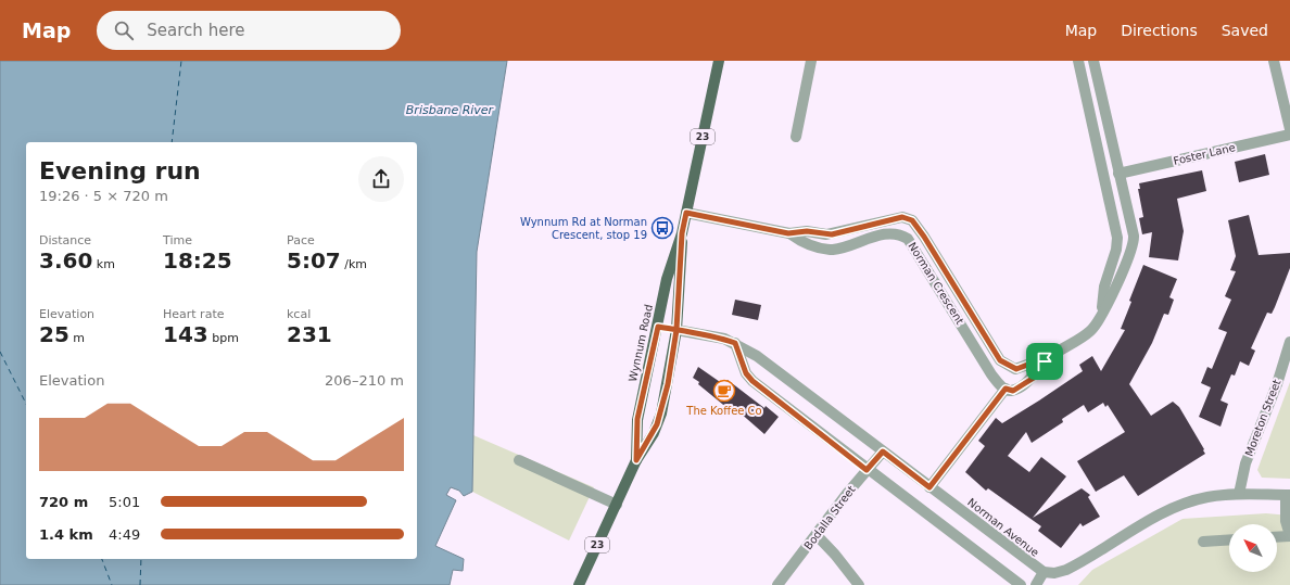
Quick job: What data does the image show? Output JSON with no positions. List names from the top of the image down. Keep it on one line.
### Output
{"streets":{"main road":["23","Wynnum Road","Norman Avenue"],"street":["Foster Lane","Norman Crescent","Moreton Street","Bodalla Street"]},"crossings":[["Foster Lane","Norman Crescent"],["Norman Crescent","Wynnum Road"],["Wynnum Road","Norman Avenue"],["Moreton Street","Norman Avenue"],["Bodalla Street","Norman Avenue"]],"water":["Brisbane River"],"places":{"bus stop":["Wynnum Rd at Norman Crescent, stop 19"],"cafe":["The Koffee Co"]},"north":"top left","page":{"header":"Map","search":"Search here","nav":["Map","Directions","Saved"],"heading":["Evening run","19:26 · 5 × 720 m"],"stats":[["Distance","3.60 km"],["Time","18:25"],["Pace","5:07 /km"],["Elevation","25 m"],["Heart rate","143 bpm"],["kcal","231"]],"chart":["Elevation","206–210 m"],"list":[{"name":"720 m","note":"5:01"},{"name":"1.4 km","note":"4:49"}]}}
